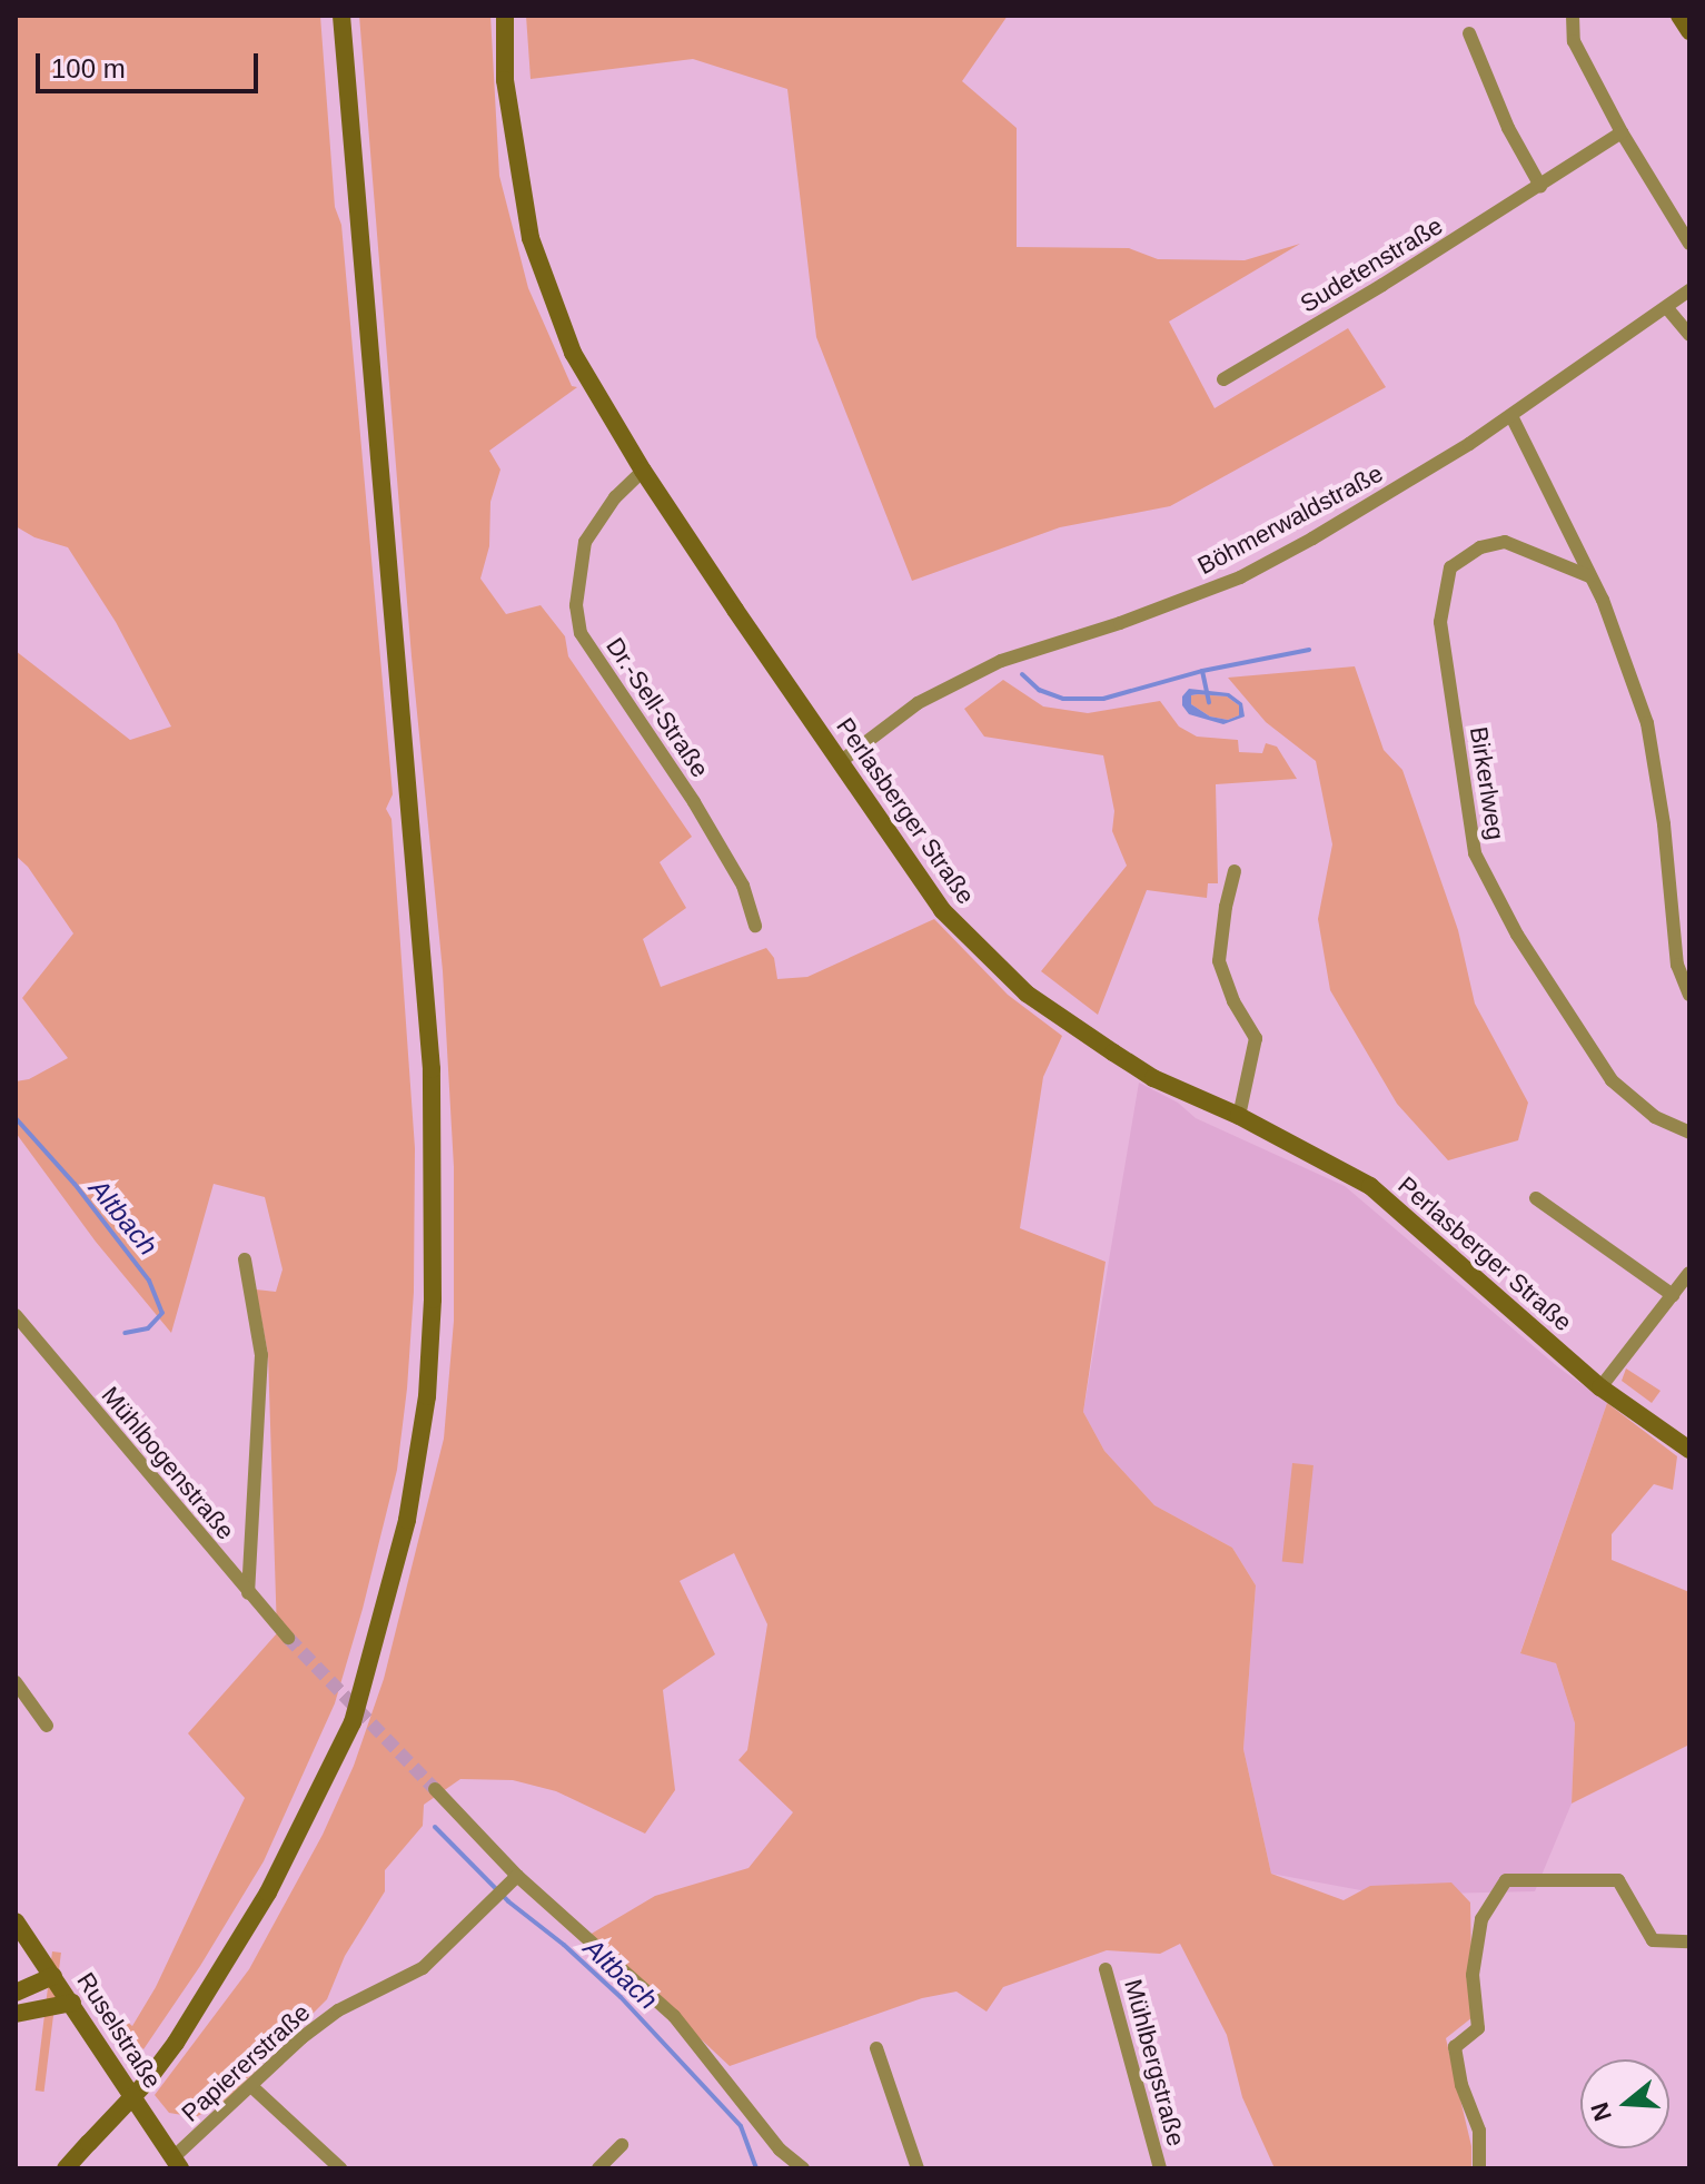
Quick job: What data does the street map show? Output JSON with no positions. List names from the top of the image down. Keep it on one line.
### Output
{"streets":{"main road":["Perlasberger Straße","Ruselstraße"],"street":["Sudetenstraße","Böhmerwaldstraße","Dr.-Sell-Straße","Birkerlweg","Mühlbogenstraße","Papiererstraße","Mühlbergstraße"]},"crossings":[["Böhmerwaldstraße","Perlasberger Straße"],["Dr.-Sell-Straße","Perlasberger Straße"],["Ruselstraße","Papiererstraße"]],"water":["Altbach"],"scale_bar":"100 m","north":"left"}
